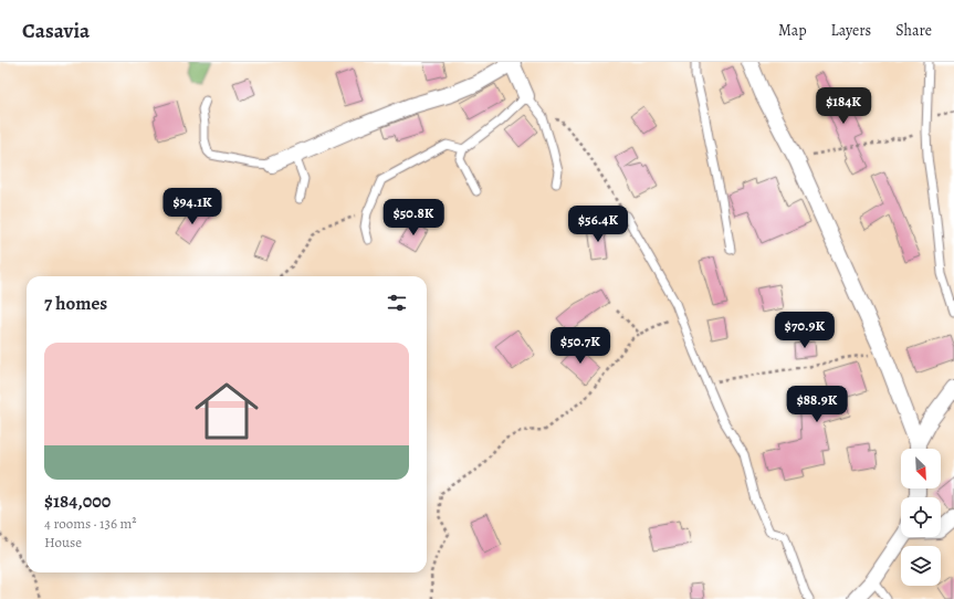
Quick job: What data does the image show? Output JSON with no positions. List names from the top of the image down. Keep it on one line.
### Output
{"north":"bottom right","page":{"header":"Casavia","nav":["Map","Layers","Share"],"price":["$184K","$94.1K","$50.8K","$56.4K","$70.9K","$50.7K","$88.9K"],"heading":"7 homes","list":[{"name":"$184,000","note":"4 rooms · 136 m² · House"}]}}
